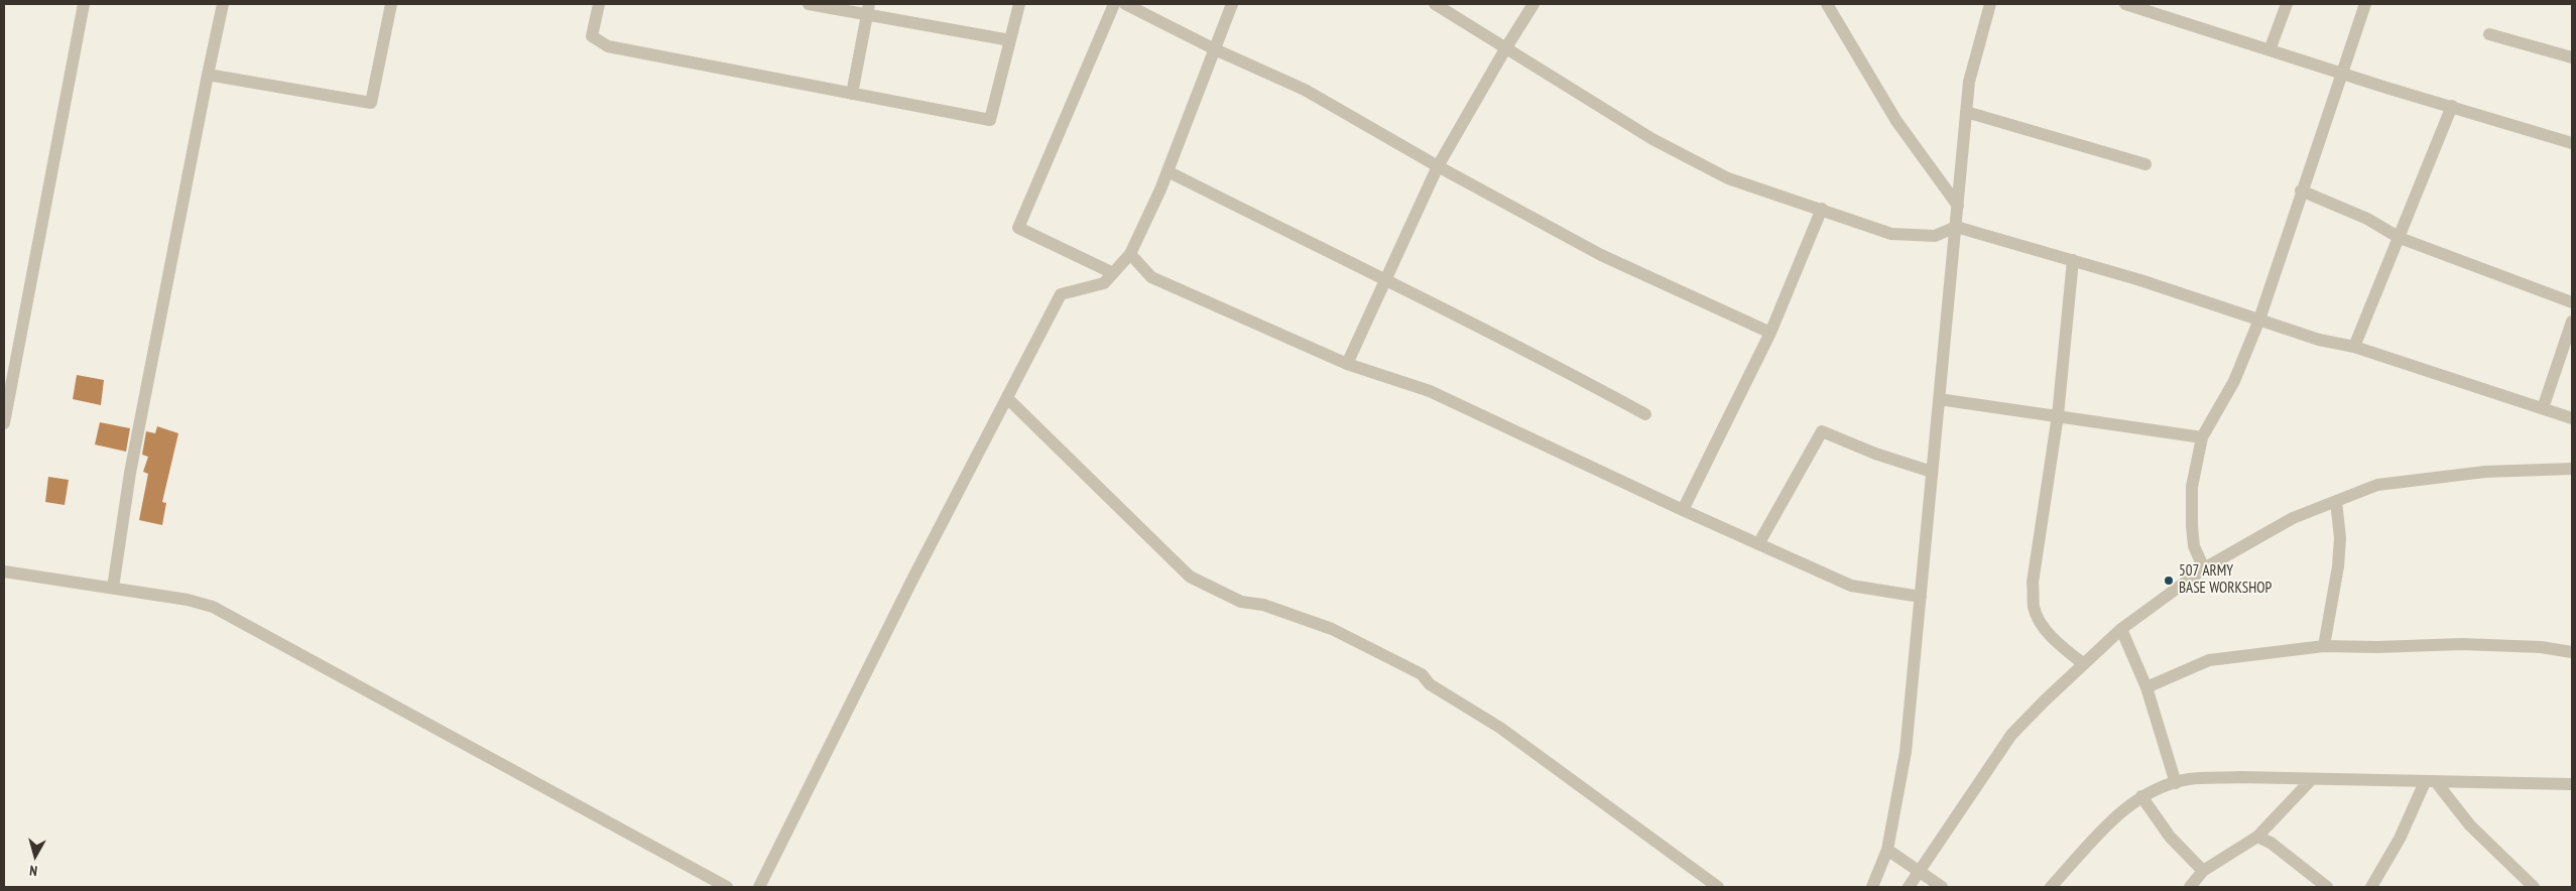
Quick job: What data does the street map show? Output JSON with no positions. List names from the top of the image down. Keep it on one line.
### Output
{"places":["507 ARMY BASE WORKSHOP"],"north":"bottom"}
